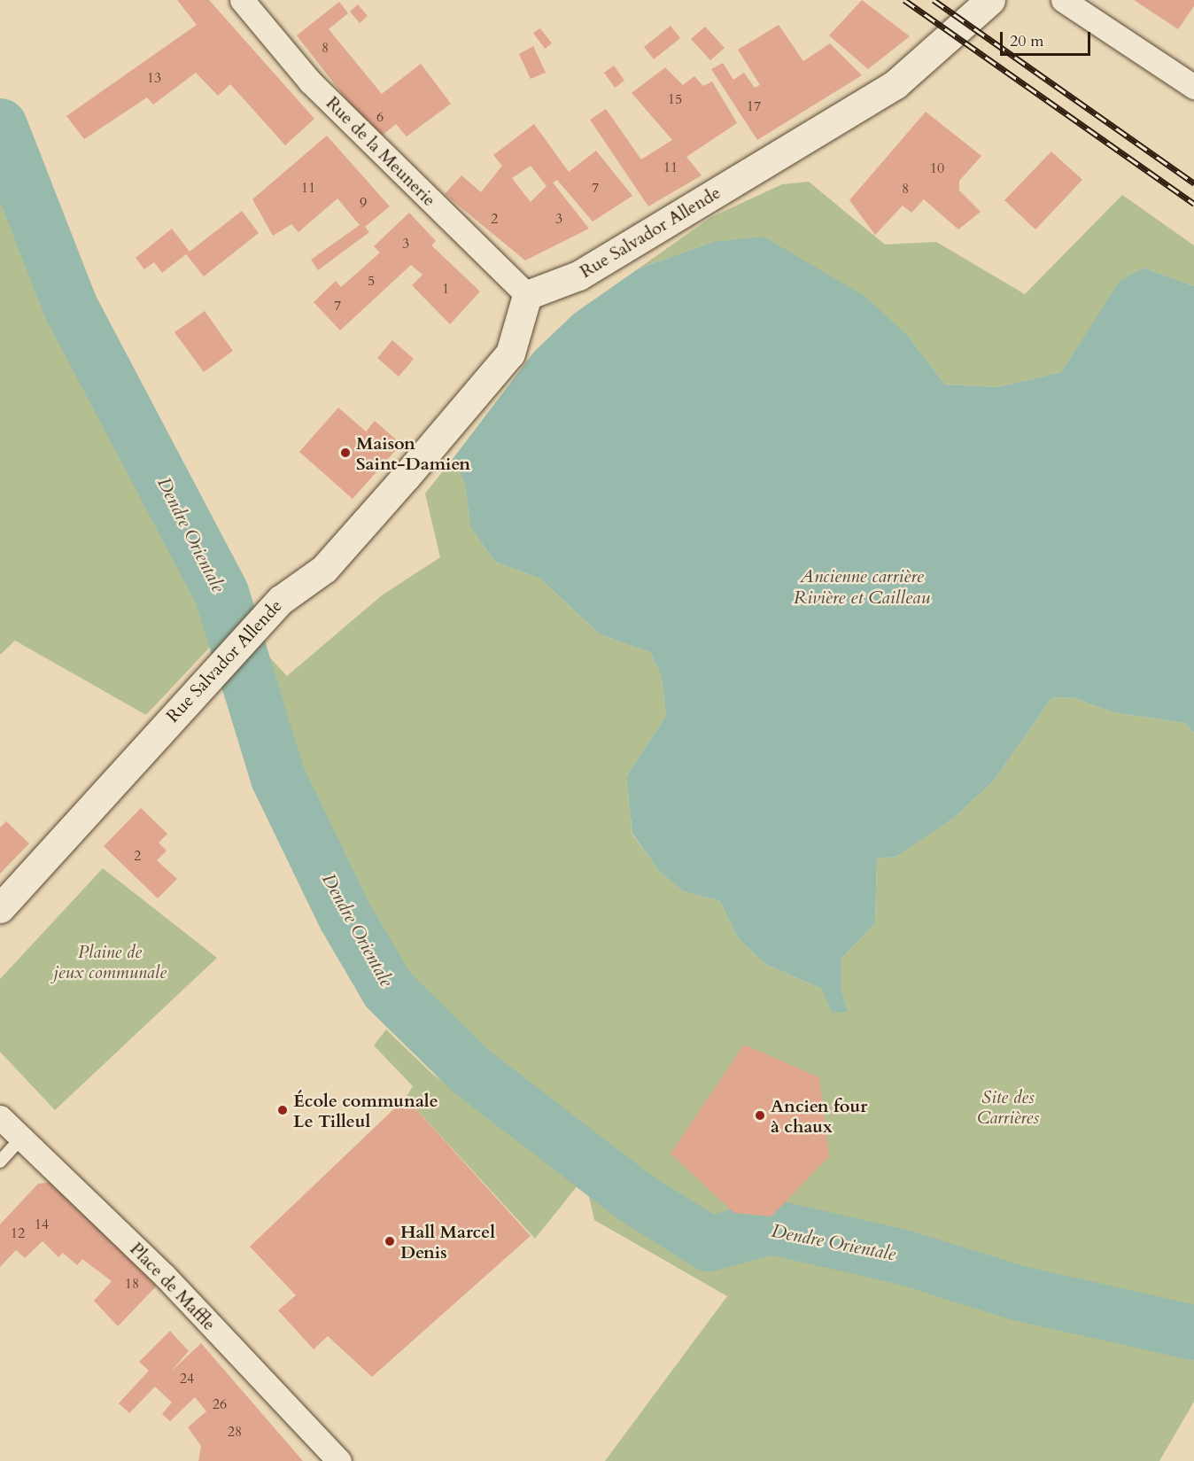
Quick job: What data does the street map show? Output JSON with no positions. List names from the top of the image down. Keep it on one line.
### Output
{"streets":{"street":["Rue de la Meunerie","Rue Salvador Allende","Place de Maffle"]},"crossings":[["Rue de la Meunerie","Rue Salvador Allende"]],"water":["Dendre Orientale","Ancienne carrière Rivière et Cailleau"],"parks":["Plaine de jeux communale","Site des Carrières"],"places":["Maison Saint-Damien","École communale Le Tilleul","Ancien four à chaux","Hall Marcel Denis"],"house_numbers":["8","13","15","17","6","11","10","11","7","8","9","2","3","3","5","1","7","2","14","12","18","24","26","28"],"scale_bar":"20 m"}
